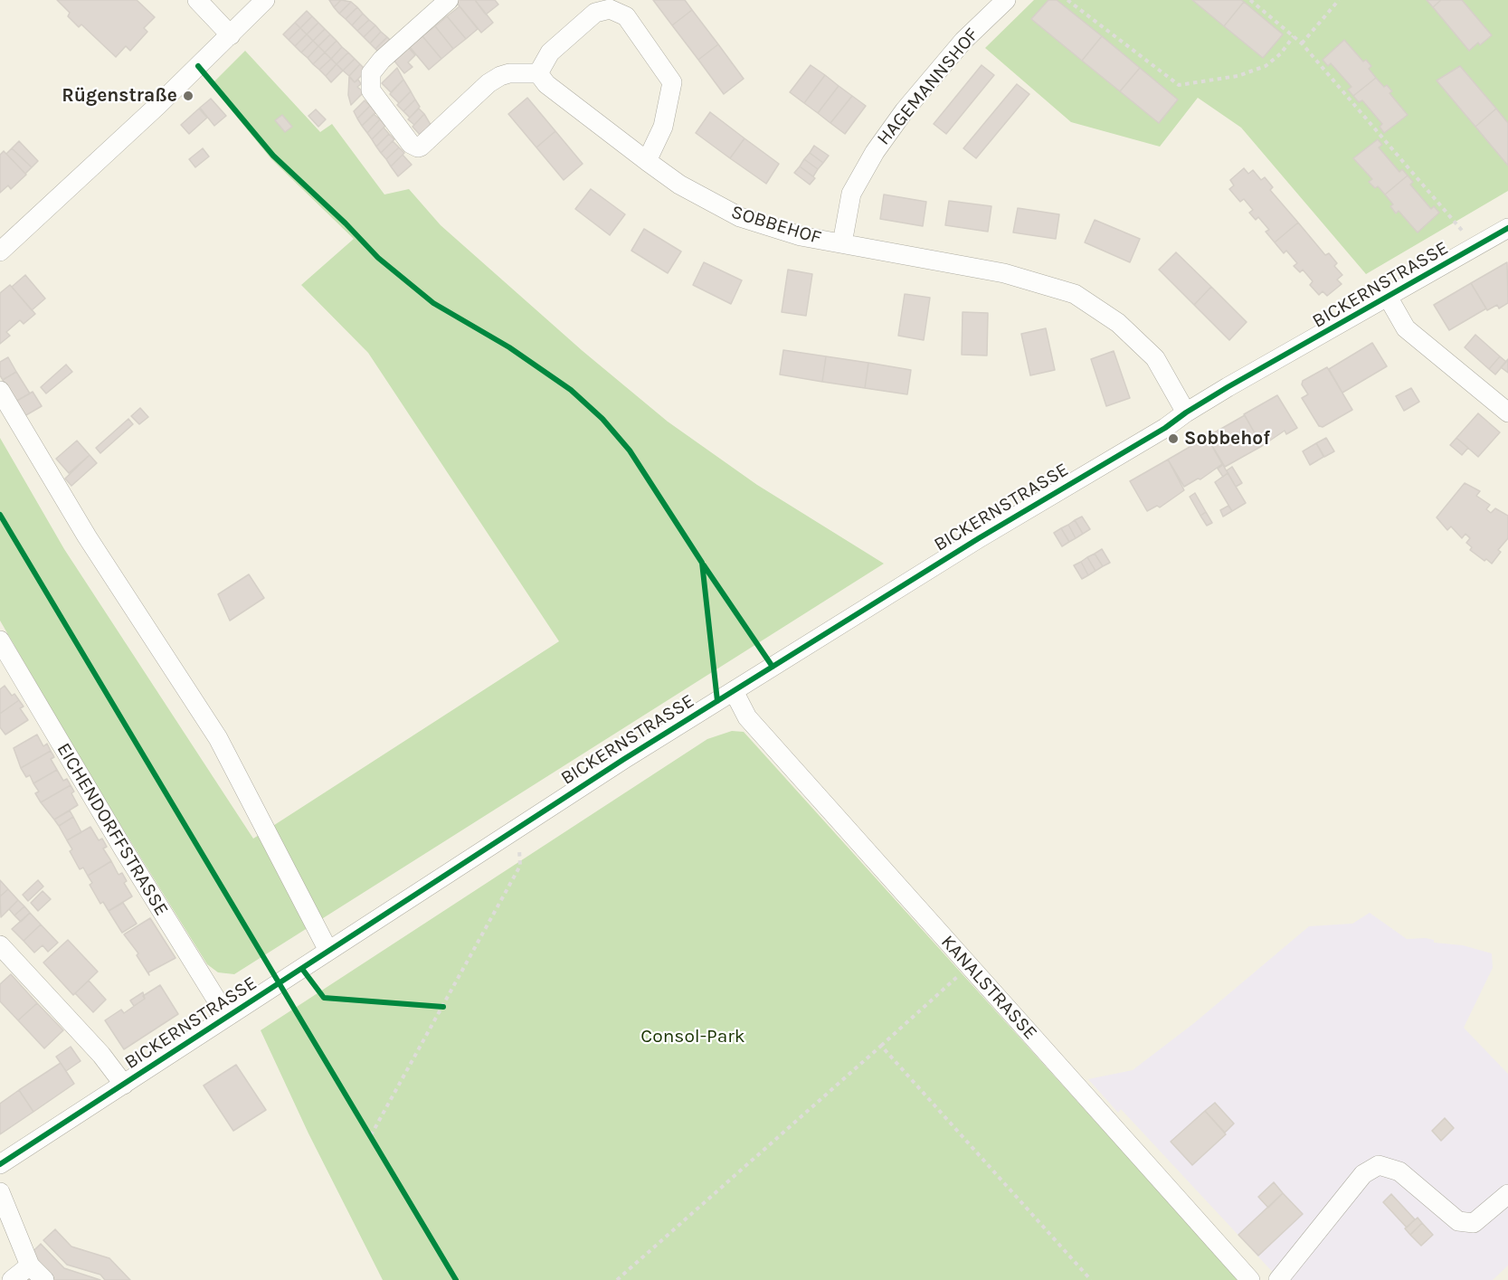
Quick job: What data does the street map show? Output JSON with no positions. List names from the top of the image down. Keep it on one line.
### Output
{"streets":{"street":["HAGEMANNSHOF","SOBBEHOF","BICKERNSTRASSE","EICHENDORFFSTRASSE","KANALSTRASSE"]},"crossings":[["HAGEMANNSHOF","SOBBEHOF"],["SOBBEHOF","BICKERNSTRASSE"],["BICKERNSTRASSE","EICHENDORFFSTRASSE"],["BICKERNSTRASSE","KANALSTRASSE"]],"parks":["Consol-Park"],"places":["Rügenstraße","Sobbehof"]}
